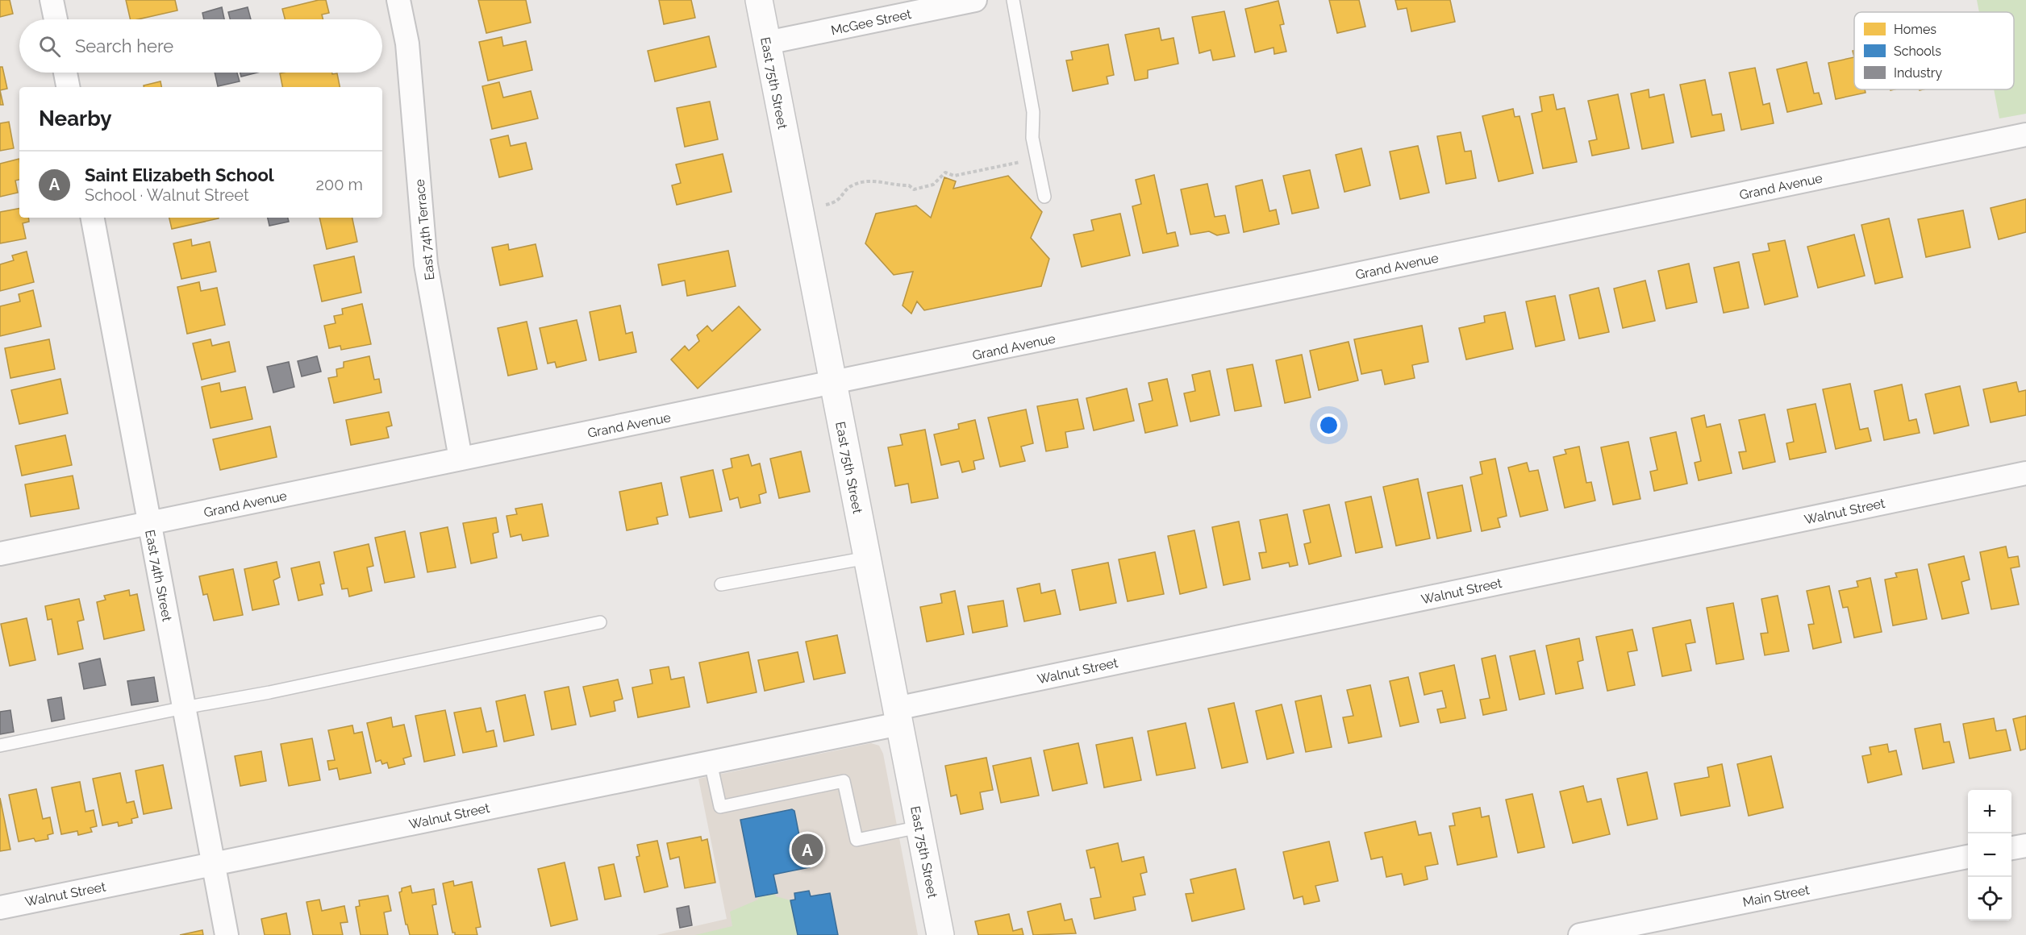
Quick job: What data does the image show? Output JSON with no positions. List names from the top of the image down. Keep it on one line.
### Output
{"streets":{"main road":["East 75th Street"],"street":["McGee Street","Grand Avenue","East 74th Terrace","Walnut Street","East 74th Street","Main Street"]},"crossings":[["McGee Street","East 75th Street"],["East 75th Street","Grand Avenue"],["East 75th Street","Walnut Street"],["Grand Avenue","East 74th Terrace"],["Grand Avenue","East 74th Street"],["Walnut Street","East 74th Street"]],"legend":["Homes","Schools","Industry"],"page":{"search":"Search here","heading":"Nearby","list":[{"mark":"A","name":"Saint Elizabeth School","note":"School · Walnut Street","value":"200 m"}],"map_buttons":["+","−"],"pins":"A"}}
